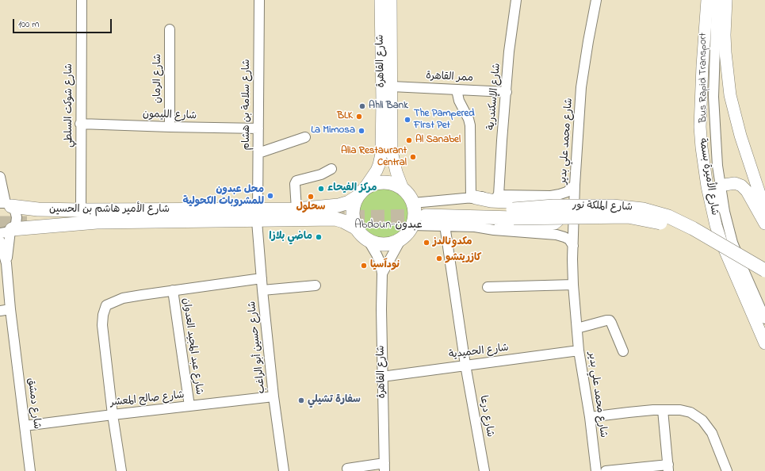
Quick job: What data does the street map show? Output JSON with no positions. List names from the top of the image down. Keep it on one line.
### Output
{"streets":{"highway":["شارع الملكة نور","شارع الأمير هاشم بن الحسين"],"main road":["شارع القاهرة","شارع الأميرة بسمة"],"street":["ممر القاهرة","Bus Rapid Transport","شارع الرمان","شارع الإسكندرية","شارع سلامة بن هشام","شارع شوكت السلطي","شارع الليمون","شارع محمد علي بدير","شارع عبد المجيد العدوان","شارع حسين أبو الراغب","شارع الحميدية","شارع صالح المعشر","شارع دمشق","شارع درعا"]},"crossings":[["شارع القاهرة","ممر القاهرة"],["شارع القاهرة","شارع الأمير هاشم بن الحسين"],["شارع القاهرة","شارع الحميدية"],["ممر القاهرة","شارع الإسكندرية"],["شارع الرمان","شارع الليمون"],["شارع الإسكندرية","شارع الملكة نور"],["شارع سلامة بن هشام","شارع الليمون"],["شارع سلامة بن هشام","شارع الأمير هاشم بن الحسين"],["شارع سلامة بن هشام","شارع حسين أبو الراغب"],["شارع شوكت السلطي","شارع الليمون"],["شارع شوكت السلطي","شارع الأمير هاشم بن الحسين"],["شارع محمد علي بدير","شارع الملكة نور"],["شارع محمد علي بدير","شارع الحميدية"],["شارع الأمير هاشم بن الحسين","شارع حسين أبو الراغب"],["شارع الأمير هاشم بن الحسين","شارع دمشق"],["شارع عبد المجيد العدوان","شارع حسين أبو الراغب"],["شارع عبد المجيد العدوان","شارع صالح المعشر"],["شارع حسين أبو الراغب","شارع صالح المعشر"],["شارع الحميدية","شارع درعا"],["شارع صالح المعشر","شارع دمشق"]],"districts":["Abdoun-عبدون"],"places":["Ahli Bank","BLK","The Pampered First Pet","La Mimosa","Al Sanabel","Alia Restaurant Central","مركز الفيحاء","محل عبدون للمشروبات الكحولية","سحلول","ماضي بلازا","مكدونالدز","كازريتشو","نودآسيا","سفارة تشيلي"],"scale_bar":"100 m"}
